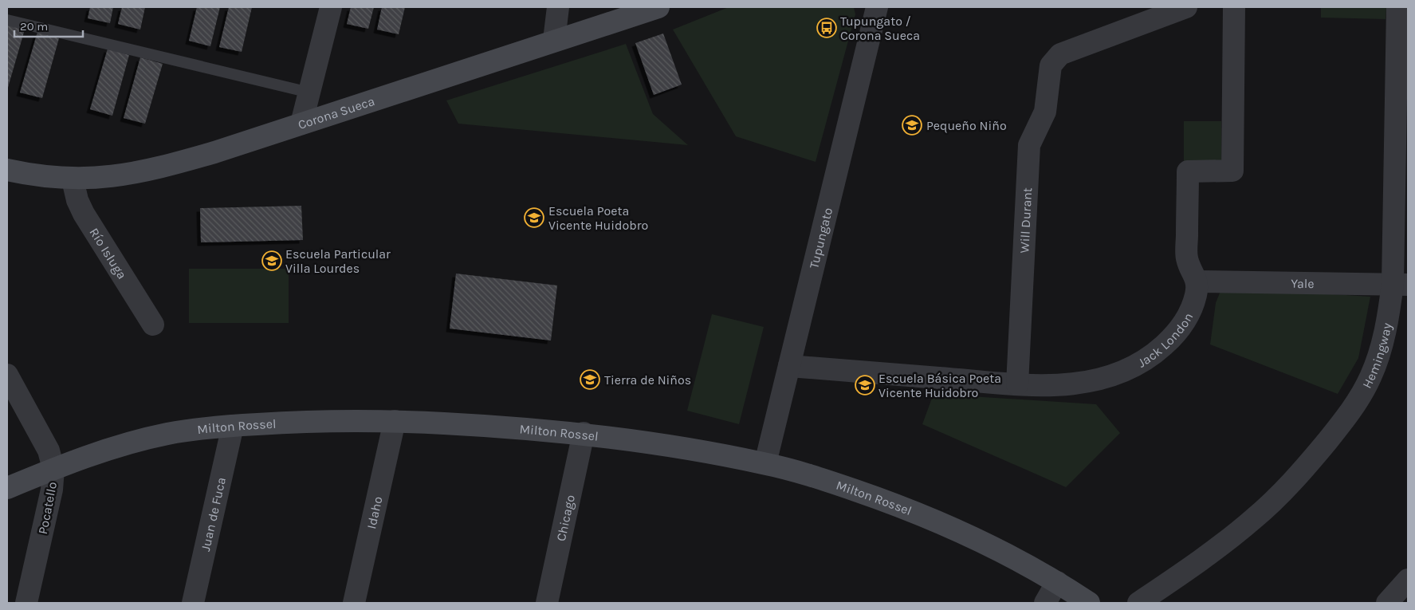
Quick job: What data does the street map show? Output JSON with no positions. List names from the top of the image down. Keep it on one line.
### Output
{"streets":{"street":["Corona Sueca","Will Durant","Tupungato","Río Isluga","Yale","Jack London","Hemingway","Milton Rossel","Pocatello","Idaho","Juan de Fuca","Chicago"]},"crossings":[["Corona Sueca","Río Isluga"],["Will Durant","Jack London"],["Tupungato","Jack London"],["Tupungato","Milton Rossel"],["Yale","Jack London"],["Yale","Hemingway"],["Milton Rossel","Pocatello"],["Milton Rossel","Idaho"],["Milton Rossel","Juan de Fuca"],["Milton Rossel","Chicago"]],"places":{"bus stop":["Tupungato / Corona Sueca"],"school or university":["Pequeño Niño","Escuela Poeta Vicente Huidobro","Escuela Particular Villa Lourdes","Tierra de Niños","Escuela Básica Poeta Vicente Huidobro"]},"scale_bar":"20 m"}
